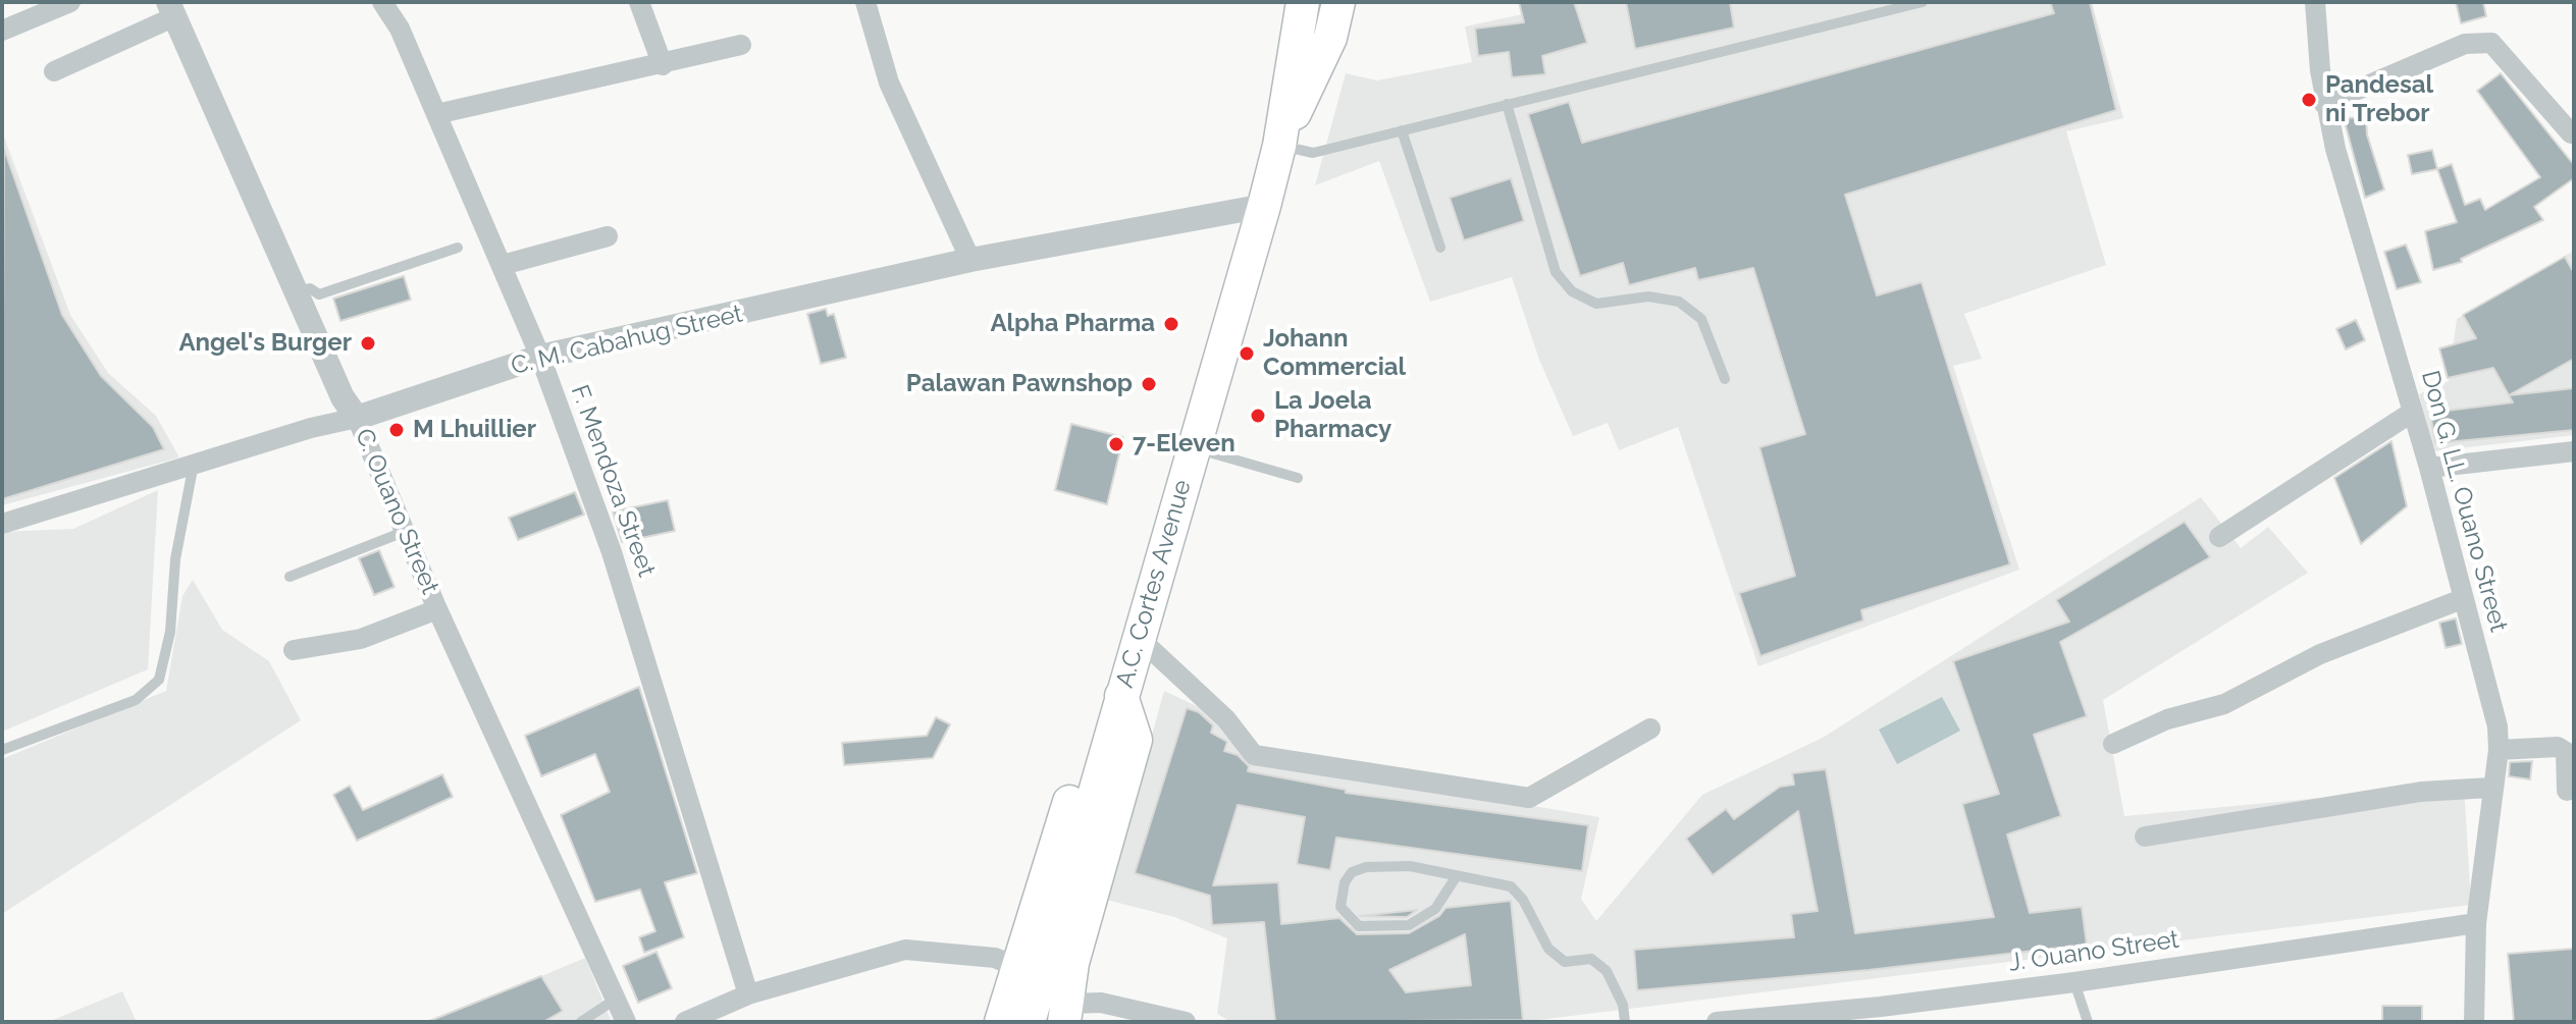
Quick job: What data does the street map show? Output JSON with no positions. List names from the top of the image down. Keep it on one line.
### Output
{"streets":{"main road":["A.C. Cortes Avenue"],"street":["C. M. Cabahug Street","F. Mendoza Street","Don G. LL. Ouano Street","C. Ouano Street","J. Ouano Street"]},"crossings":[["C. M. Cabahug Street","F. Mendoza Street"],["C. M. Cabahug Street","C. Ouano Street"],["C. M. Cabahug Street","A.C. Cortes Avenue"],["Don G. LL. Ouano Street","J. Ouano Street"]],"places":["Pandesal ni Trebor","Alpha Pharma","Angel's Burger","Johann Commercial","Palawan Pawnshop","La Joela Pharmacy","M Lhuillier","7-Eleven"]}
